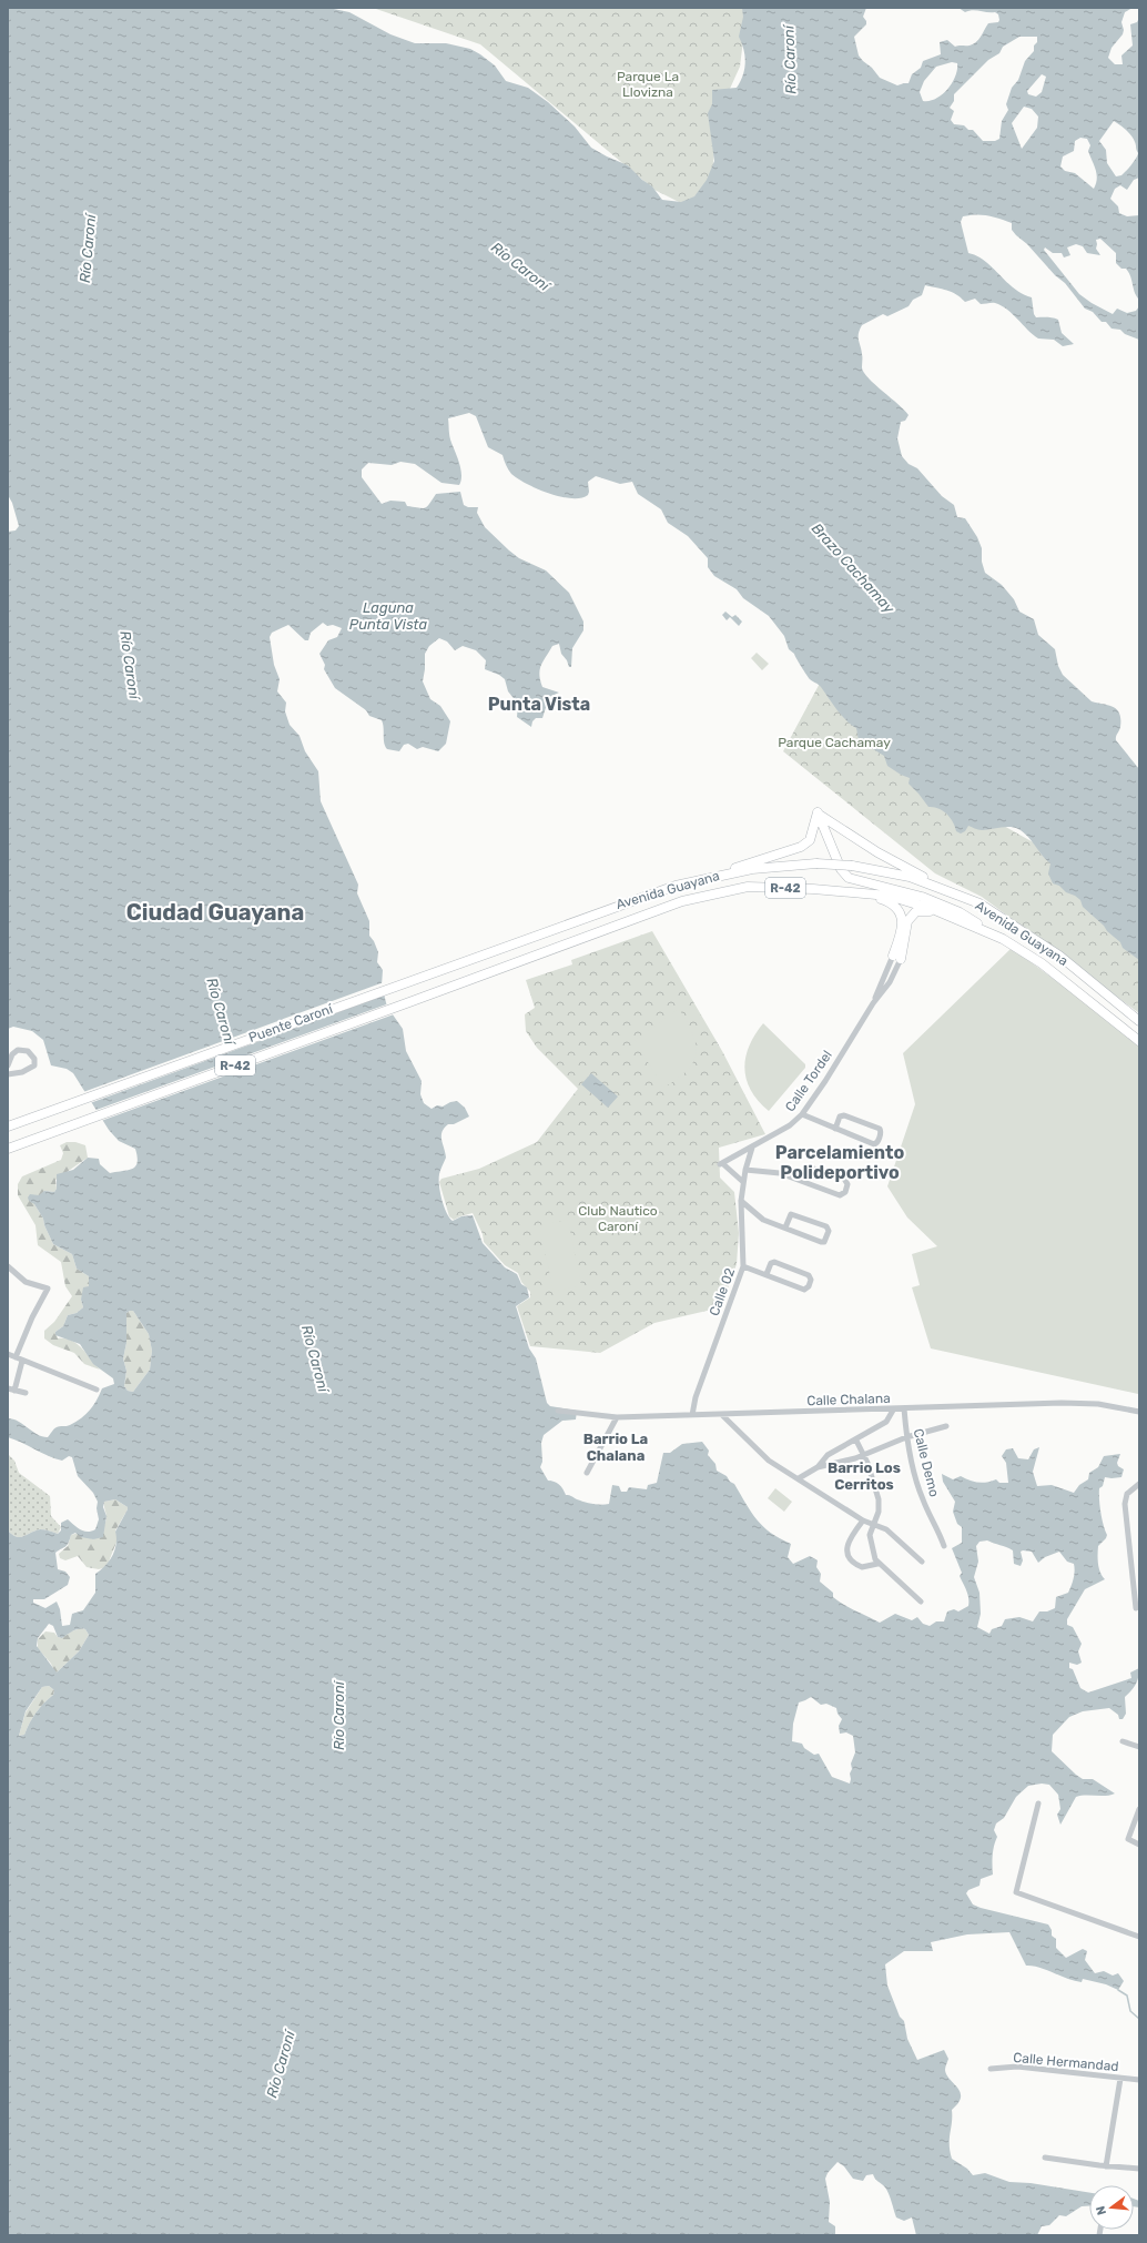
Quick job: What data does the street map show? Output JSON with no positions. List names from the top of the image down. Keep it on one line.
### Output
{"streets":{"main road":["R-42","Avenida Guayana","Puente Caroní"],"street":["Calle Tordel","Calle 02","Calle Chalana","Calle Demo","Calle Hermandad"]},"crossings":[["Avenida Guayana","Puente Caroní"],["Calle Tordel","Calle 02"],["Calle 02","Calle Chalana"],["Calle Chalana","Calle Demo"]],"districts":["Punta Vista","Ciudad Guayana","Parcelamiento Polideportivo","Barrio La Chalana","Barrio Los Cerritos"],"water":["Río Caroní","Brazo Cachamay","Laguna Punta Vista"],"parks":["Parque La Llovizna","Parque Cachamay","Club Nautico Caroní"],"north":"left"}
